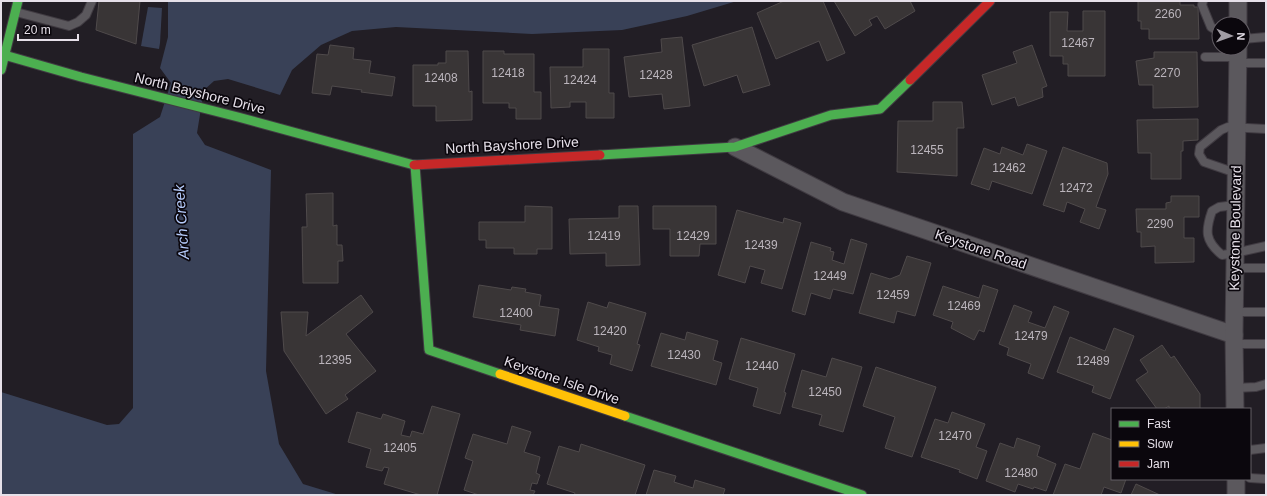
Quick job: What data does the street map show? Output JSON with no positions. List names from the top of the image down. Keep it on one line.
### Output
{"streets":{"street":["North Bayshore Drive","Keystone Boulevard","Keystone Road","Keystone Isle Drive"]},"crossings":[["North Bayshore Drive","Keystone Road"],["North Bayshore Drive","Keystone Isle Drive"],["Keystone Boulevard","Keystone Road"]],"water":["Arch Creek"],"house_numbers":["2260","12467","12418","2270","12428","12408","12424","12455","12462","12472","2290","12419","12429","12439","12449","12459","12469","12400","12420","12479","12430","12395","12489","12440","12450","12470","12405","12480"],"legend":["Fast","Slow","Jam"],"scale_bar":"20 m","north":"right"}
